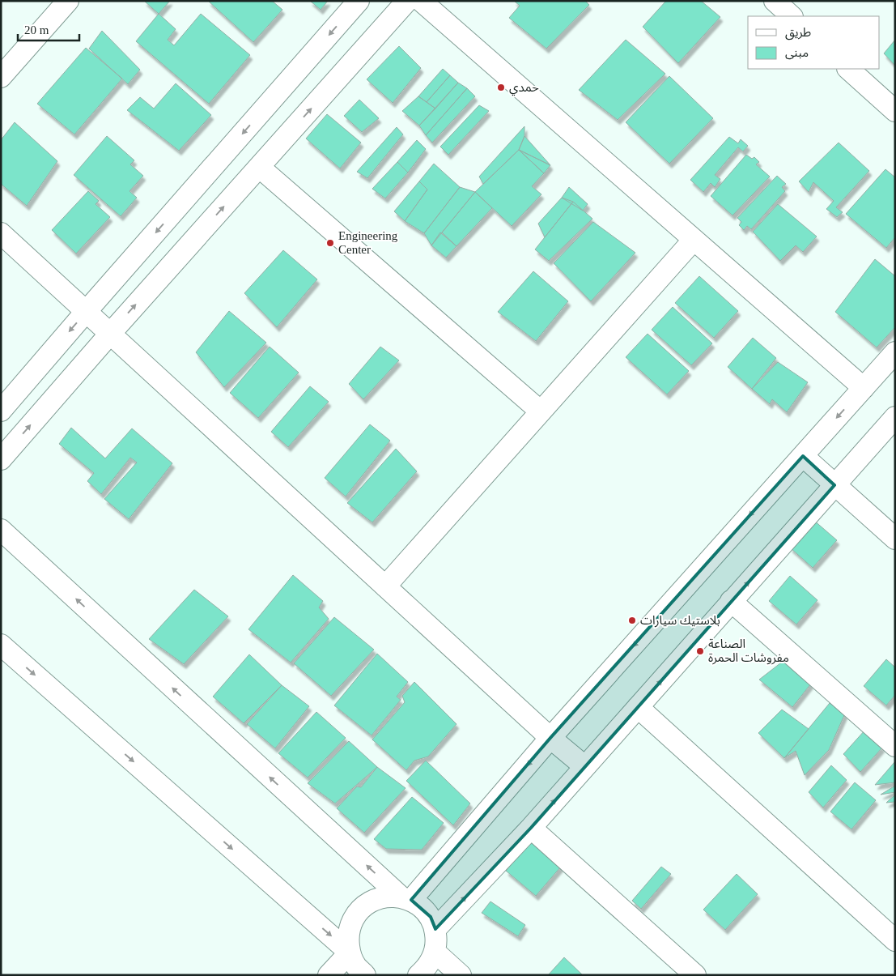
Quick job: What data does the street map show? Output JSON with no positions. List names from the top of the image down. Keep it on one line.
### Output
{"places":["حمدي","Engineering Center","بلاستيك سيارات","الصناعة مفروشات الحمرة"],"legend":["طريق","مبنى"],"scale_bar":"20 m"}
